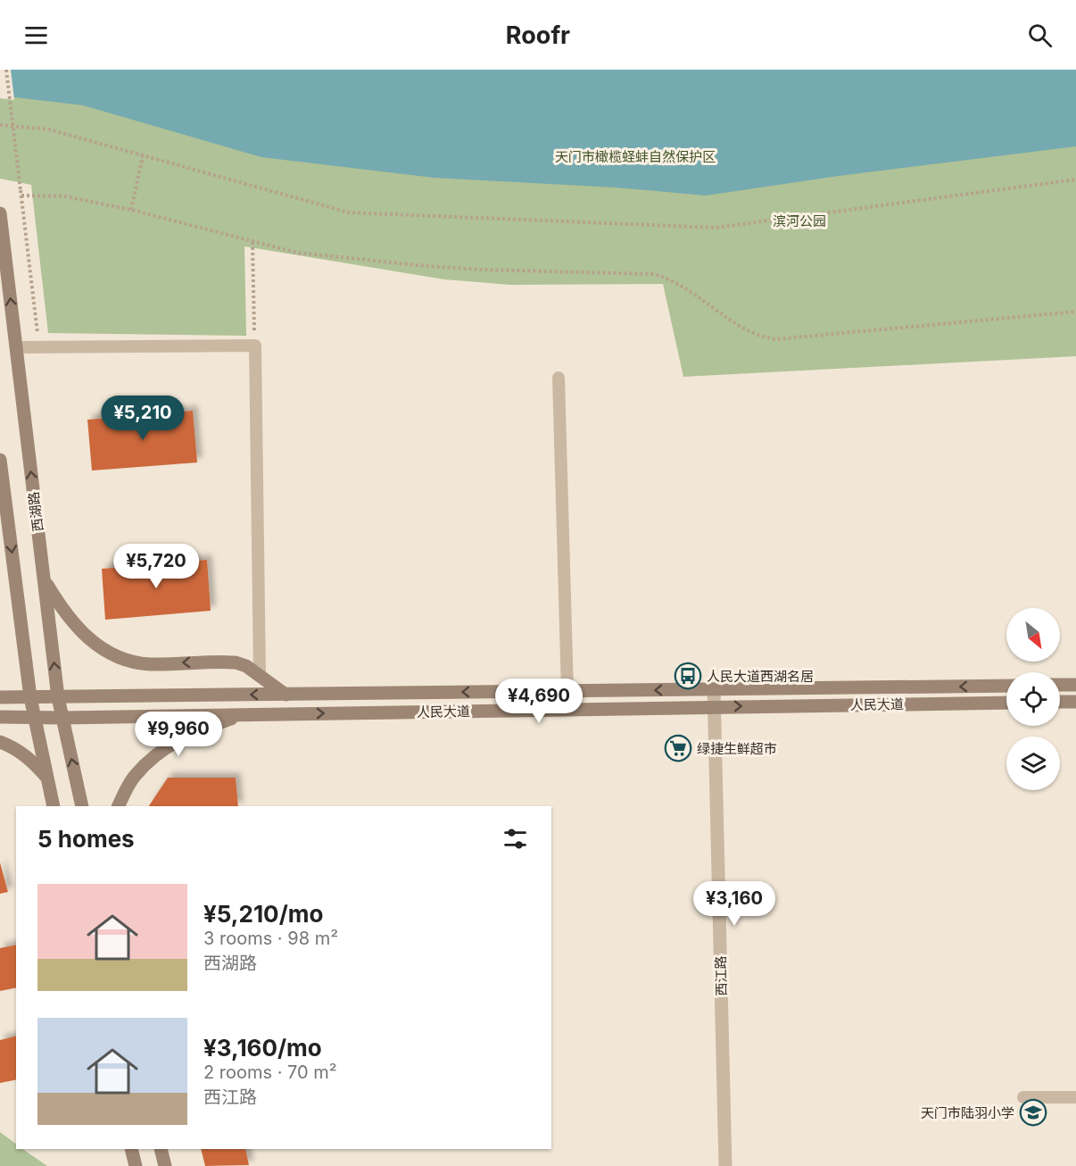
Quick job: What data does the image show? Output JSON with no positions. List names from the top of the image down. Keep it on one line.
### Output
{"streets":{"main road":["西湖路","人民大道"],"street":["西江路"]},"crossings":[["西湖路","人民大道"],["人民大道","西江路"]],"parks":["天门市橄榄蛏蚌自然保护区","滨河公园"],"places":{"bus stop":["人民大道西湖名居"],"supermarket":["绿捷生鲜超市"],"school or university":["天门市陆羽小学"]},"north":"bottom right","page":{"header":"Roofr","price":["¥5,210","¥5,720","¥4,690","¥9,960","¥3,160"],"heading":"5 homes","list":[{"name":"¥5,210/mo","note":"3 rooms · 98 m² · 西湖路"},{"name":"¥3,160/mo","note":"2 rooms · 70 m² · 西江路"}]}}
